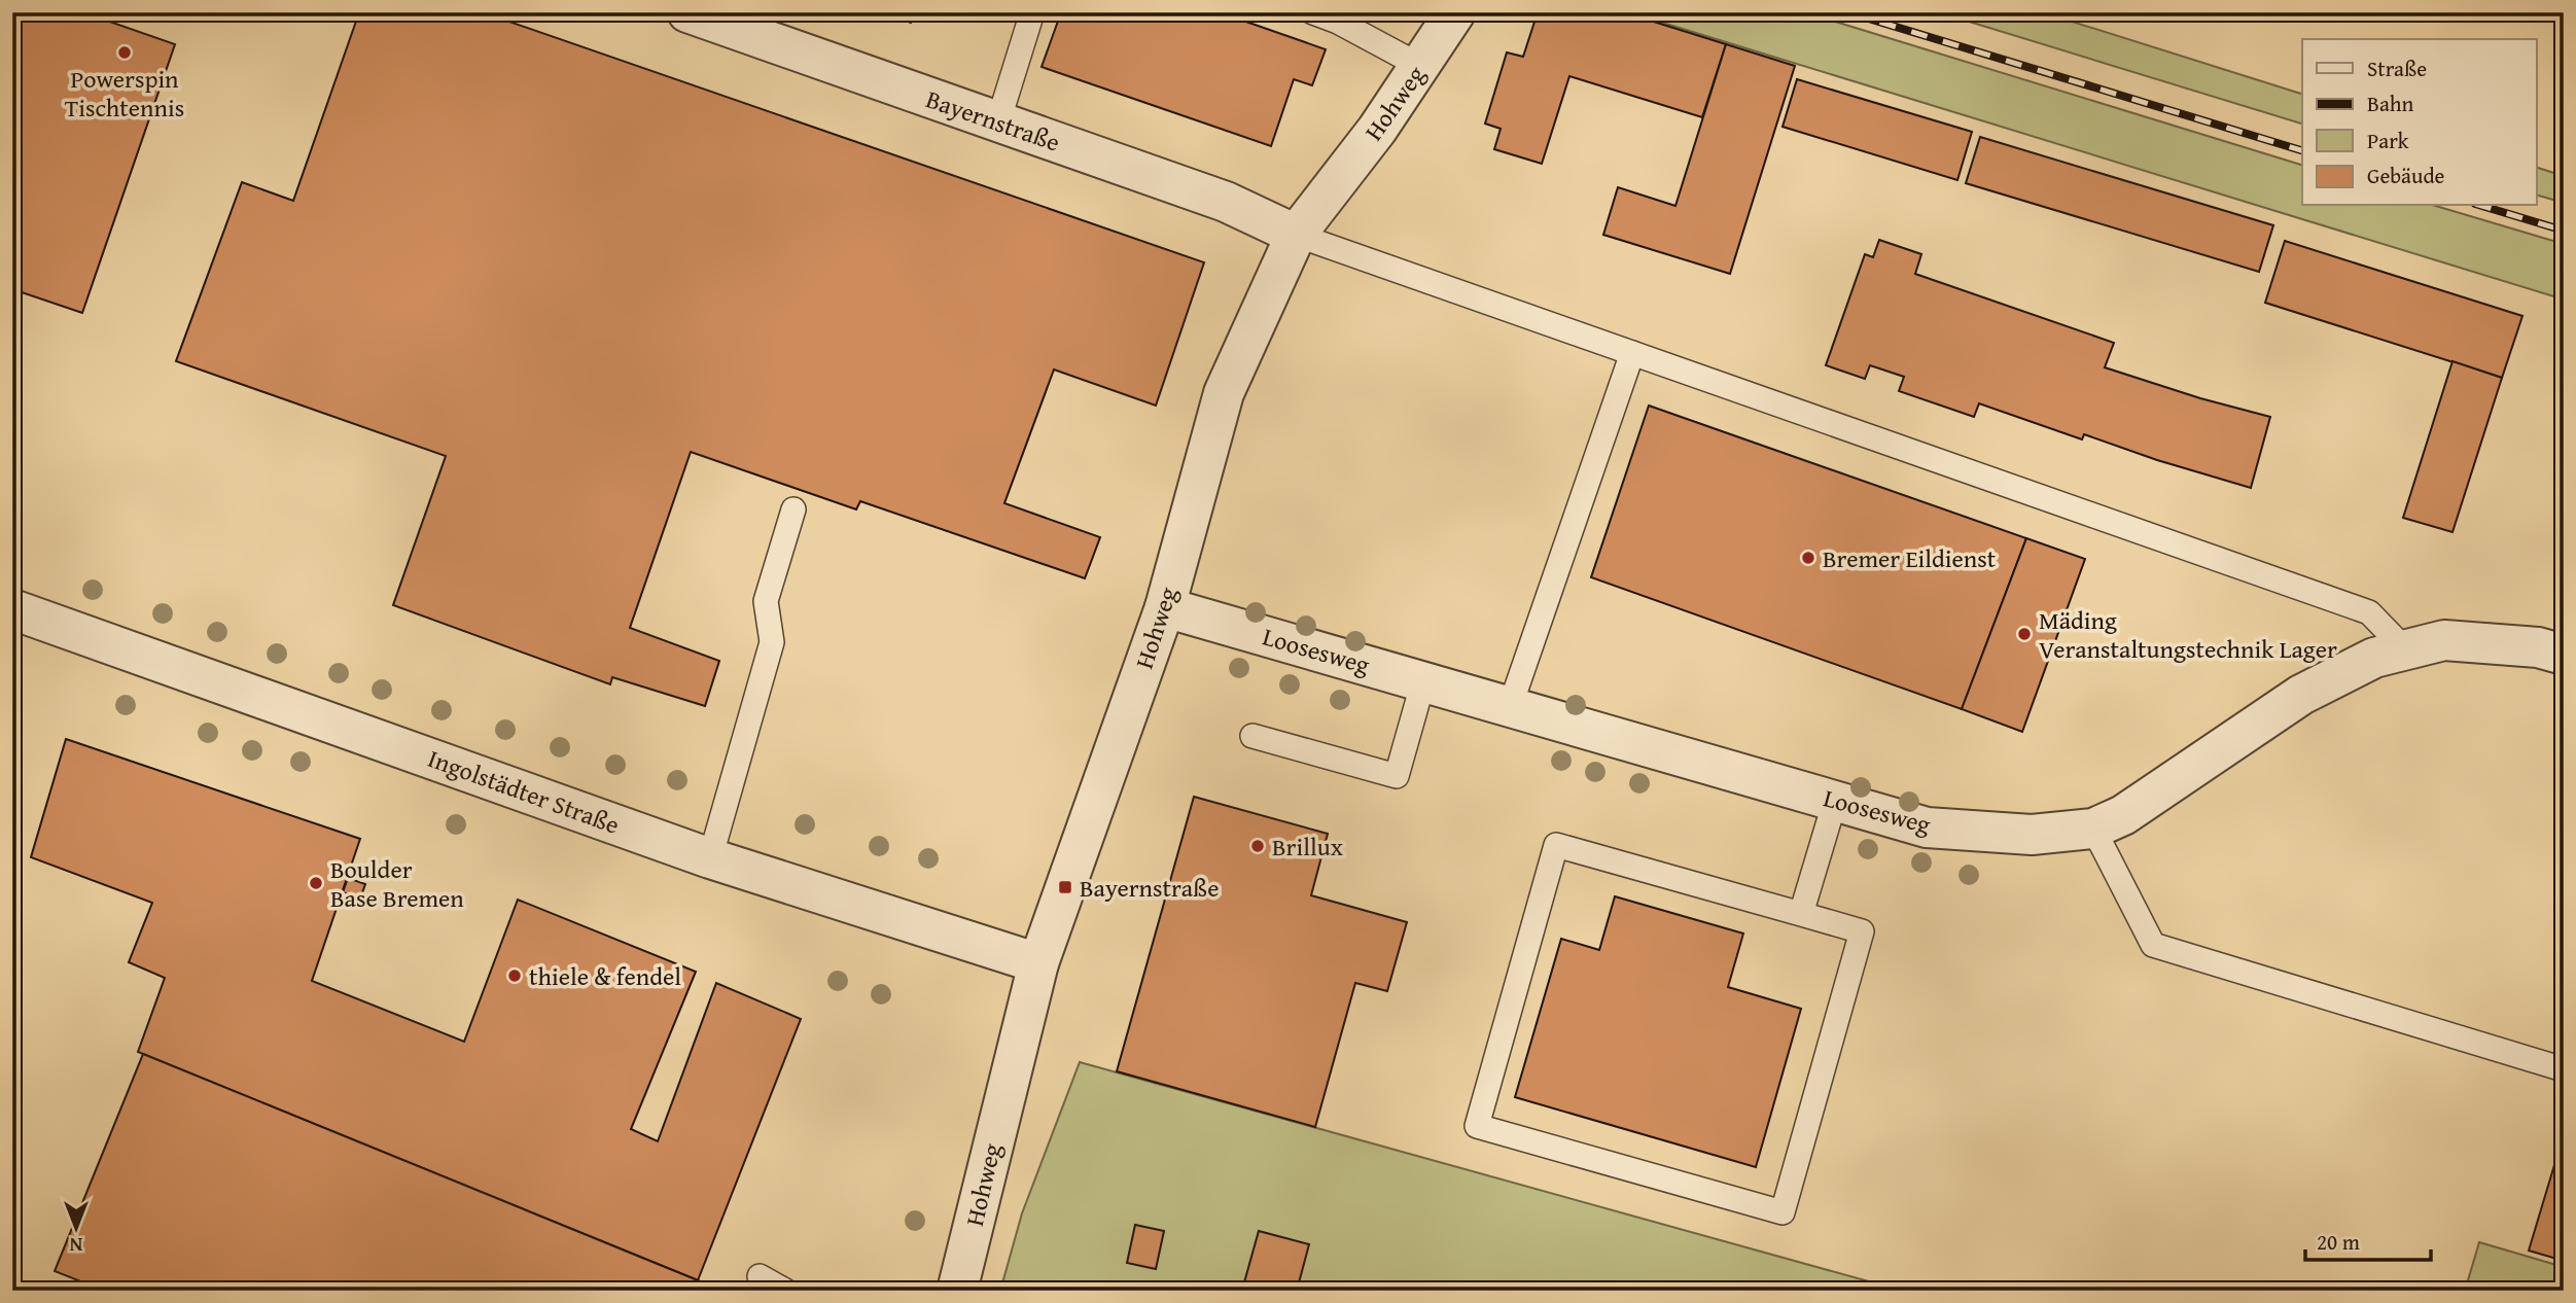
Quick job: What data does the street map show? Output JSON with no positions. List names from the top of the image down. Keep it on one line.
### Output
{"streets":{"street":["Hohweg","Bayernstraße","Loosesweg","Ingolstädter Straße"]},"crossings":[["Hohweg","Bayernstraße"],["Hohweg","Loosesweg"],["Hohweg","Ingolstädter Straße"]],"places":{"other":["Powerspin Tischtennis","Bremer Eildienst","Mäding Veranstaltungstechnik Lager","Brillux","Boulder Base Bremen","thiele & fendel"],"transit":["Bayernstraße"]},"legend":["Straße","Bahn","Park","Gebäude"],"scale_bar":"20 m","north":"bottom"}
